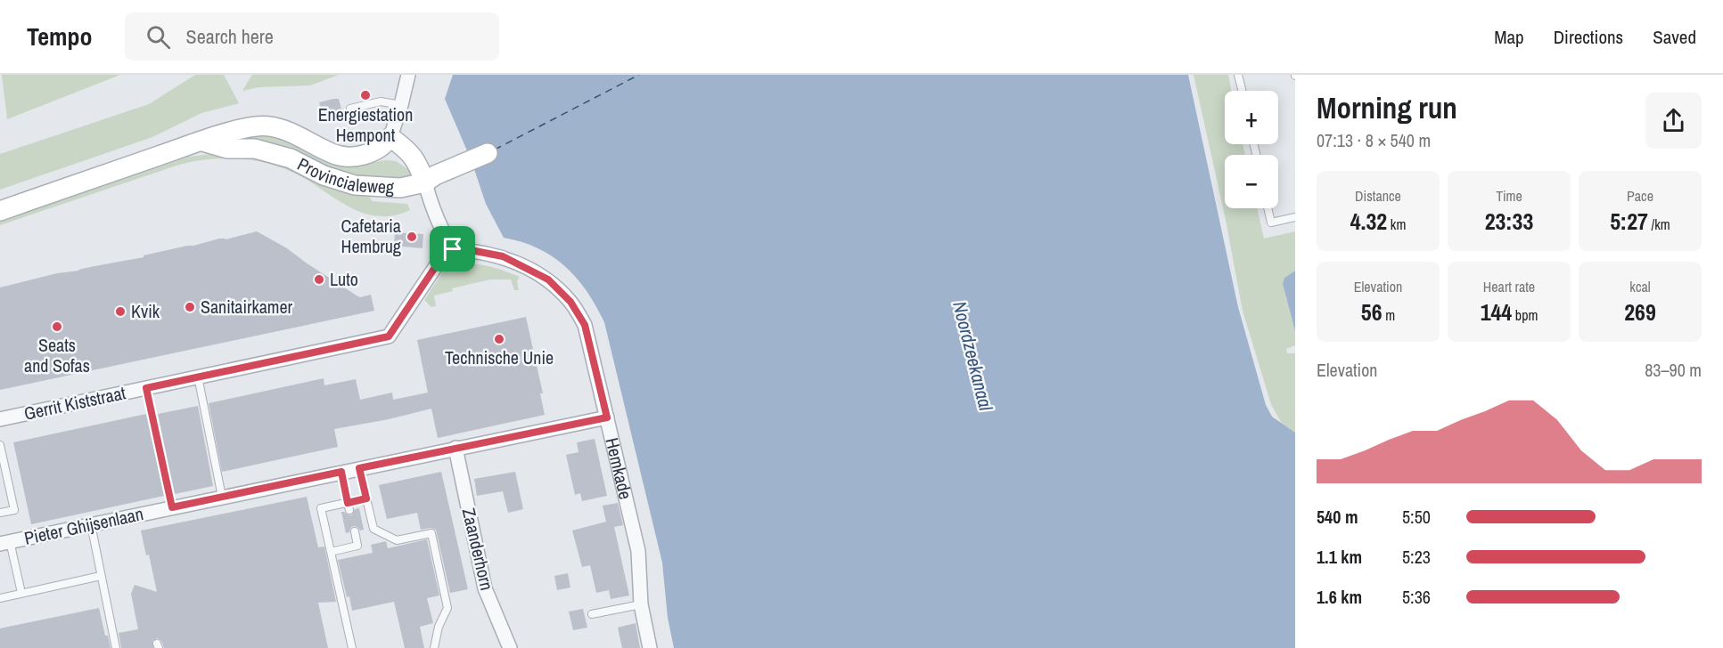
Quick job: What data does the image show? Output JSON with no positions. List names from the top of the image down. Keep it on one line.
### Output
{"streets":{"main road":["Provincialeweg"],"street":["Gerrit Kiststraat","Hemkade","Pieter Ghijsenlaan","Zaanderhorn"]},"crossings":[["Gerrit Kiststraat","Hemkade"],["Hemkade","Pieter Ghijsenlaan"],["Pieter Ghijsenlaan","Zaanderhorn"]],"water":["Noordzeekanaal"],"places":["Energiestation Hempont","Cafetaria Hembrug","Luto","Sanitairkamer","Kvik","Seats and Sofas","Technische Unie"],"page":{"header":"Tempo","search":"Search here","nav":["Map","Directions","Saved"],"heading":["Morning run","07:13 · 8 × 540 m"],"map_buttons":["+","−"],"stats":[["Distance","4.32 km"],["Time","23:33"],["Pace","5:27 /km"],["Elevation","56 m"],["Heart rate","144 bpm"],["kcal","269"]],"chart":["Elevation","83–90 m"],"list":[{"name":"540 m","note":"5:50"},{"name":"1.1 km","note":"5:23"},{"name":"1.6 km","note":"5:36"}]}}
